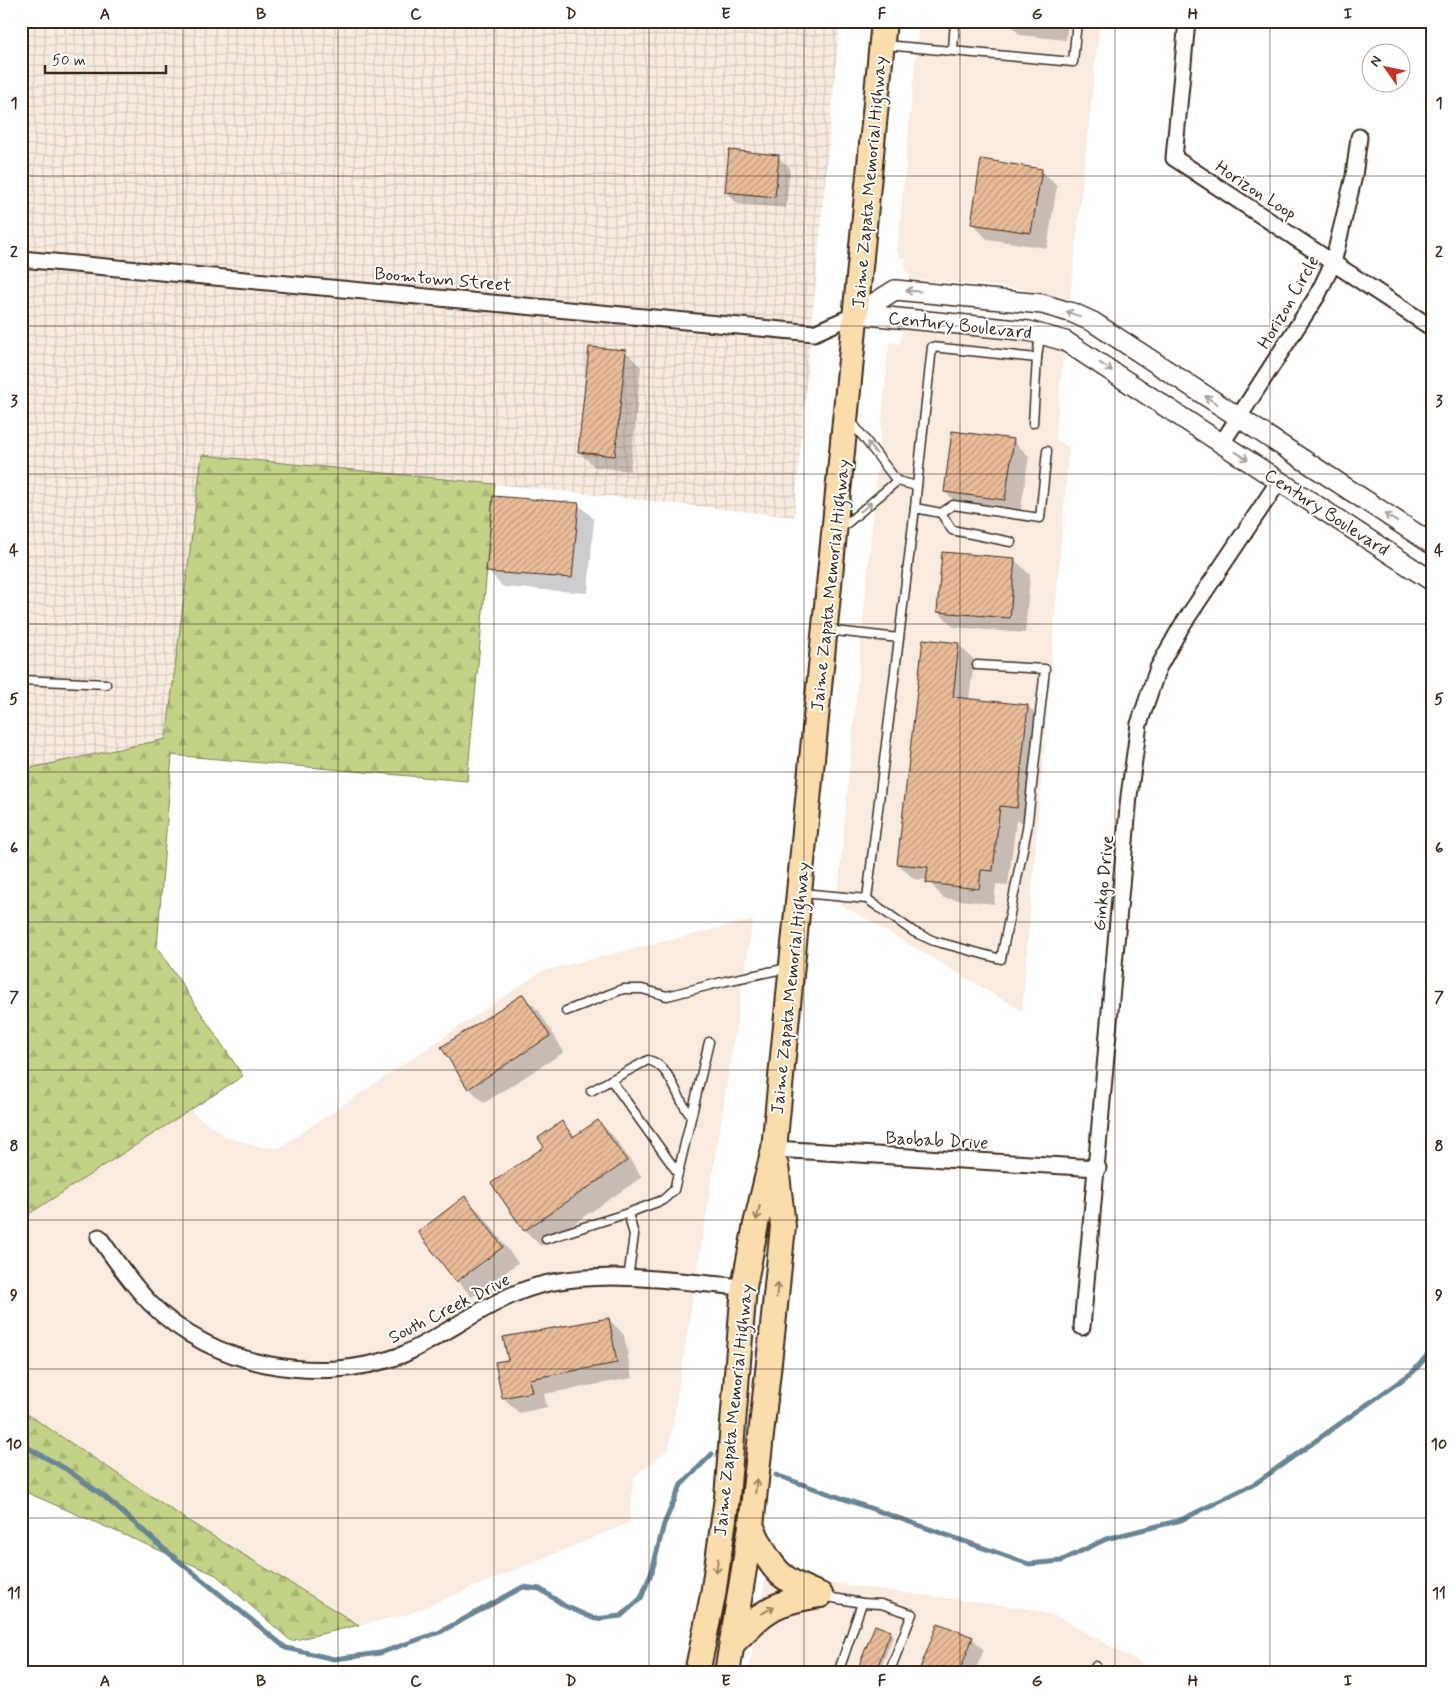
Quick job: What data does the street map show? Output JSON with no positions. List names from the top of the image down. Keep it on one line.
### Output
{"streets":{"main road":["Jaime Zapata Memorial Highway"],"street":["Horizon Loop","Boomtown Street","Horizon Circle","Century Boulevard","Ginkgo Drive","Baobab Drive","South Creek Drive"]},"crossings":[["Jaime Zapata Memorial Highway","Boomtown Street"],["Jaime Zapata Memorial Highway","Century Boulevard"],["Jaime Zapata Memorial Highway","Baobab Drive"],["Jaime Zapata Memorial Highway","South Creek Drive"],["Horizon Loop","Horizon Circle"],["Boomtown Street","Century Boulevard"],["Horizon Circle","Century Boulevard"],["Century Boulevard","Ginkgo Drive"],["Ginkgo Drive","Baobab Drive"]],"scale_bar":"50 m","north":"top left","grid":{"columns":["A","B","C","D","E","F","G","H","I"],"rows":["1","2","3","4","5","6","7","8","9","10","11"]}}
